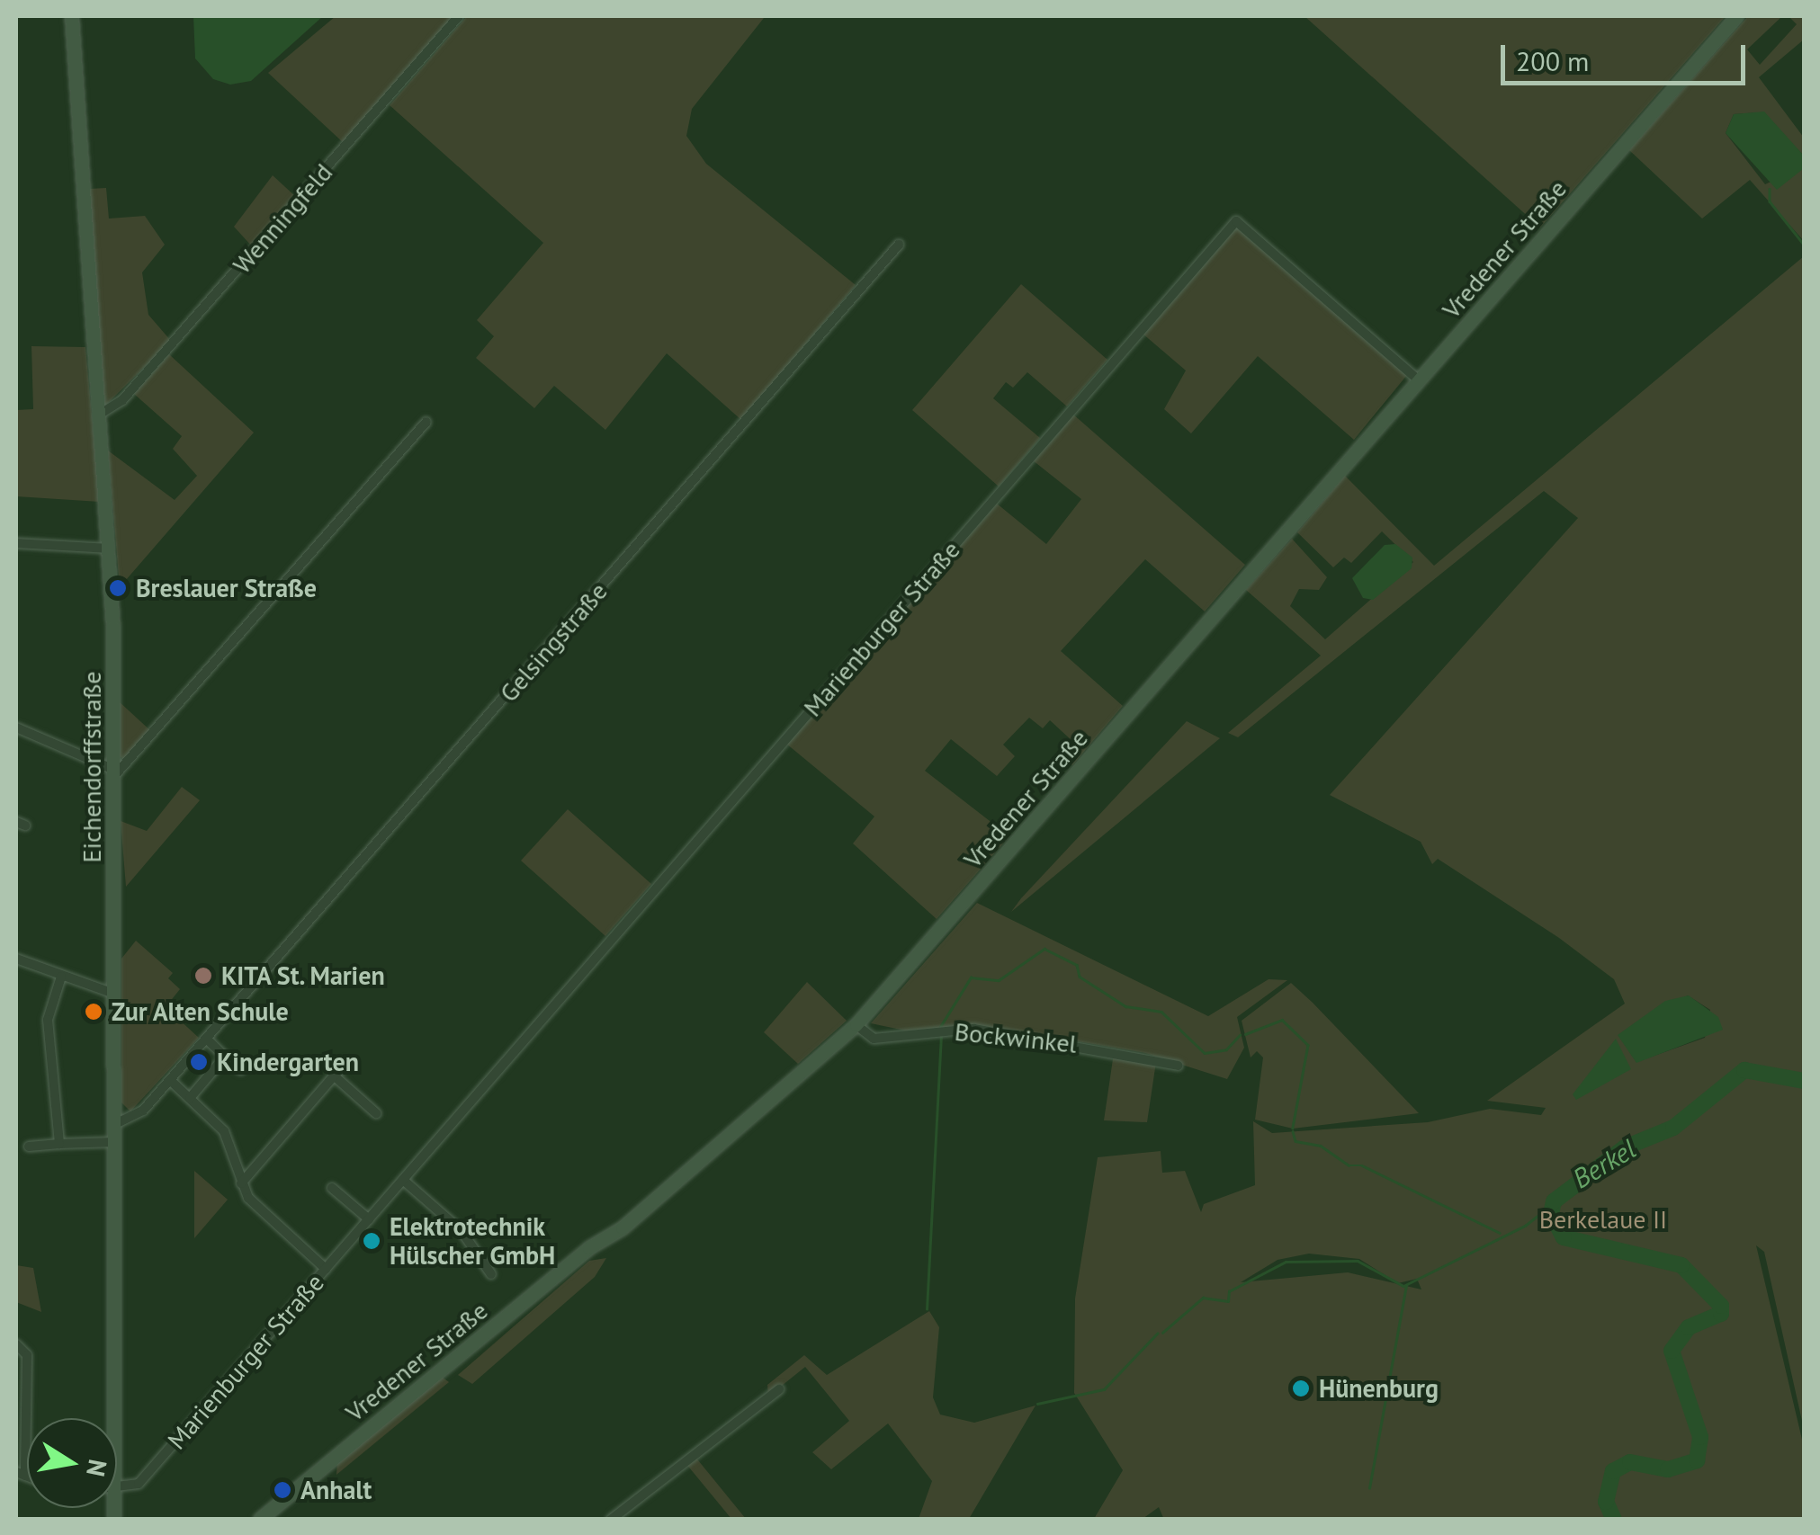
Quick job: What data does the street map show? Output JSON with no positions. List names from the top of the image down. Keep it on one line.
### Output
{"streets":{"street":["Wenningfeld","Vredener Straße","Marienburger Straße","Gelsingstraße","Eichendorffstraße","Bockwinkel"]},"crossings":[["Wenningfeld","Eichendorffstraße"],["Vredener Straße","Marienburger Straße"],["Vredener Straße","Bockwinkel"],["Gelsingstraße","Eichendorffstraße"]],"water":["Berkel"],"parks":["Berkelaue II"],"places":["Breslauer Straße","KITA St. Marien","Zur Alten Schule","Kindergarten","Elektrotechnik Hülscher GmbH","Hünenburg","Anhalt"],"scale_bar":"200 m","north":"right"}
